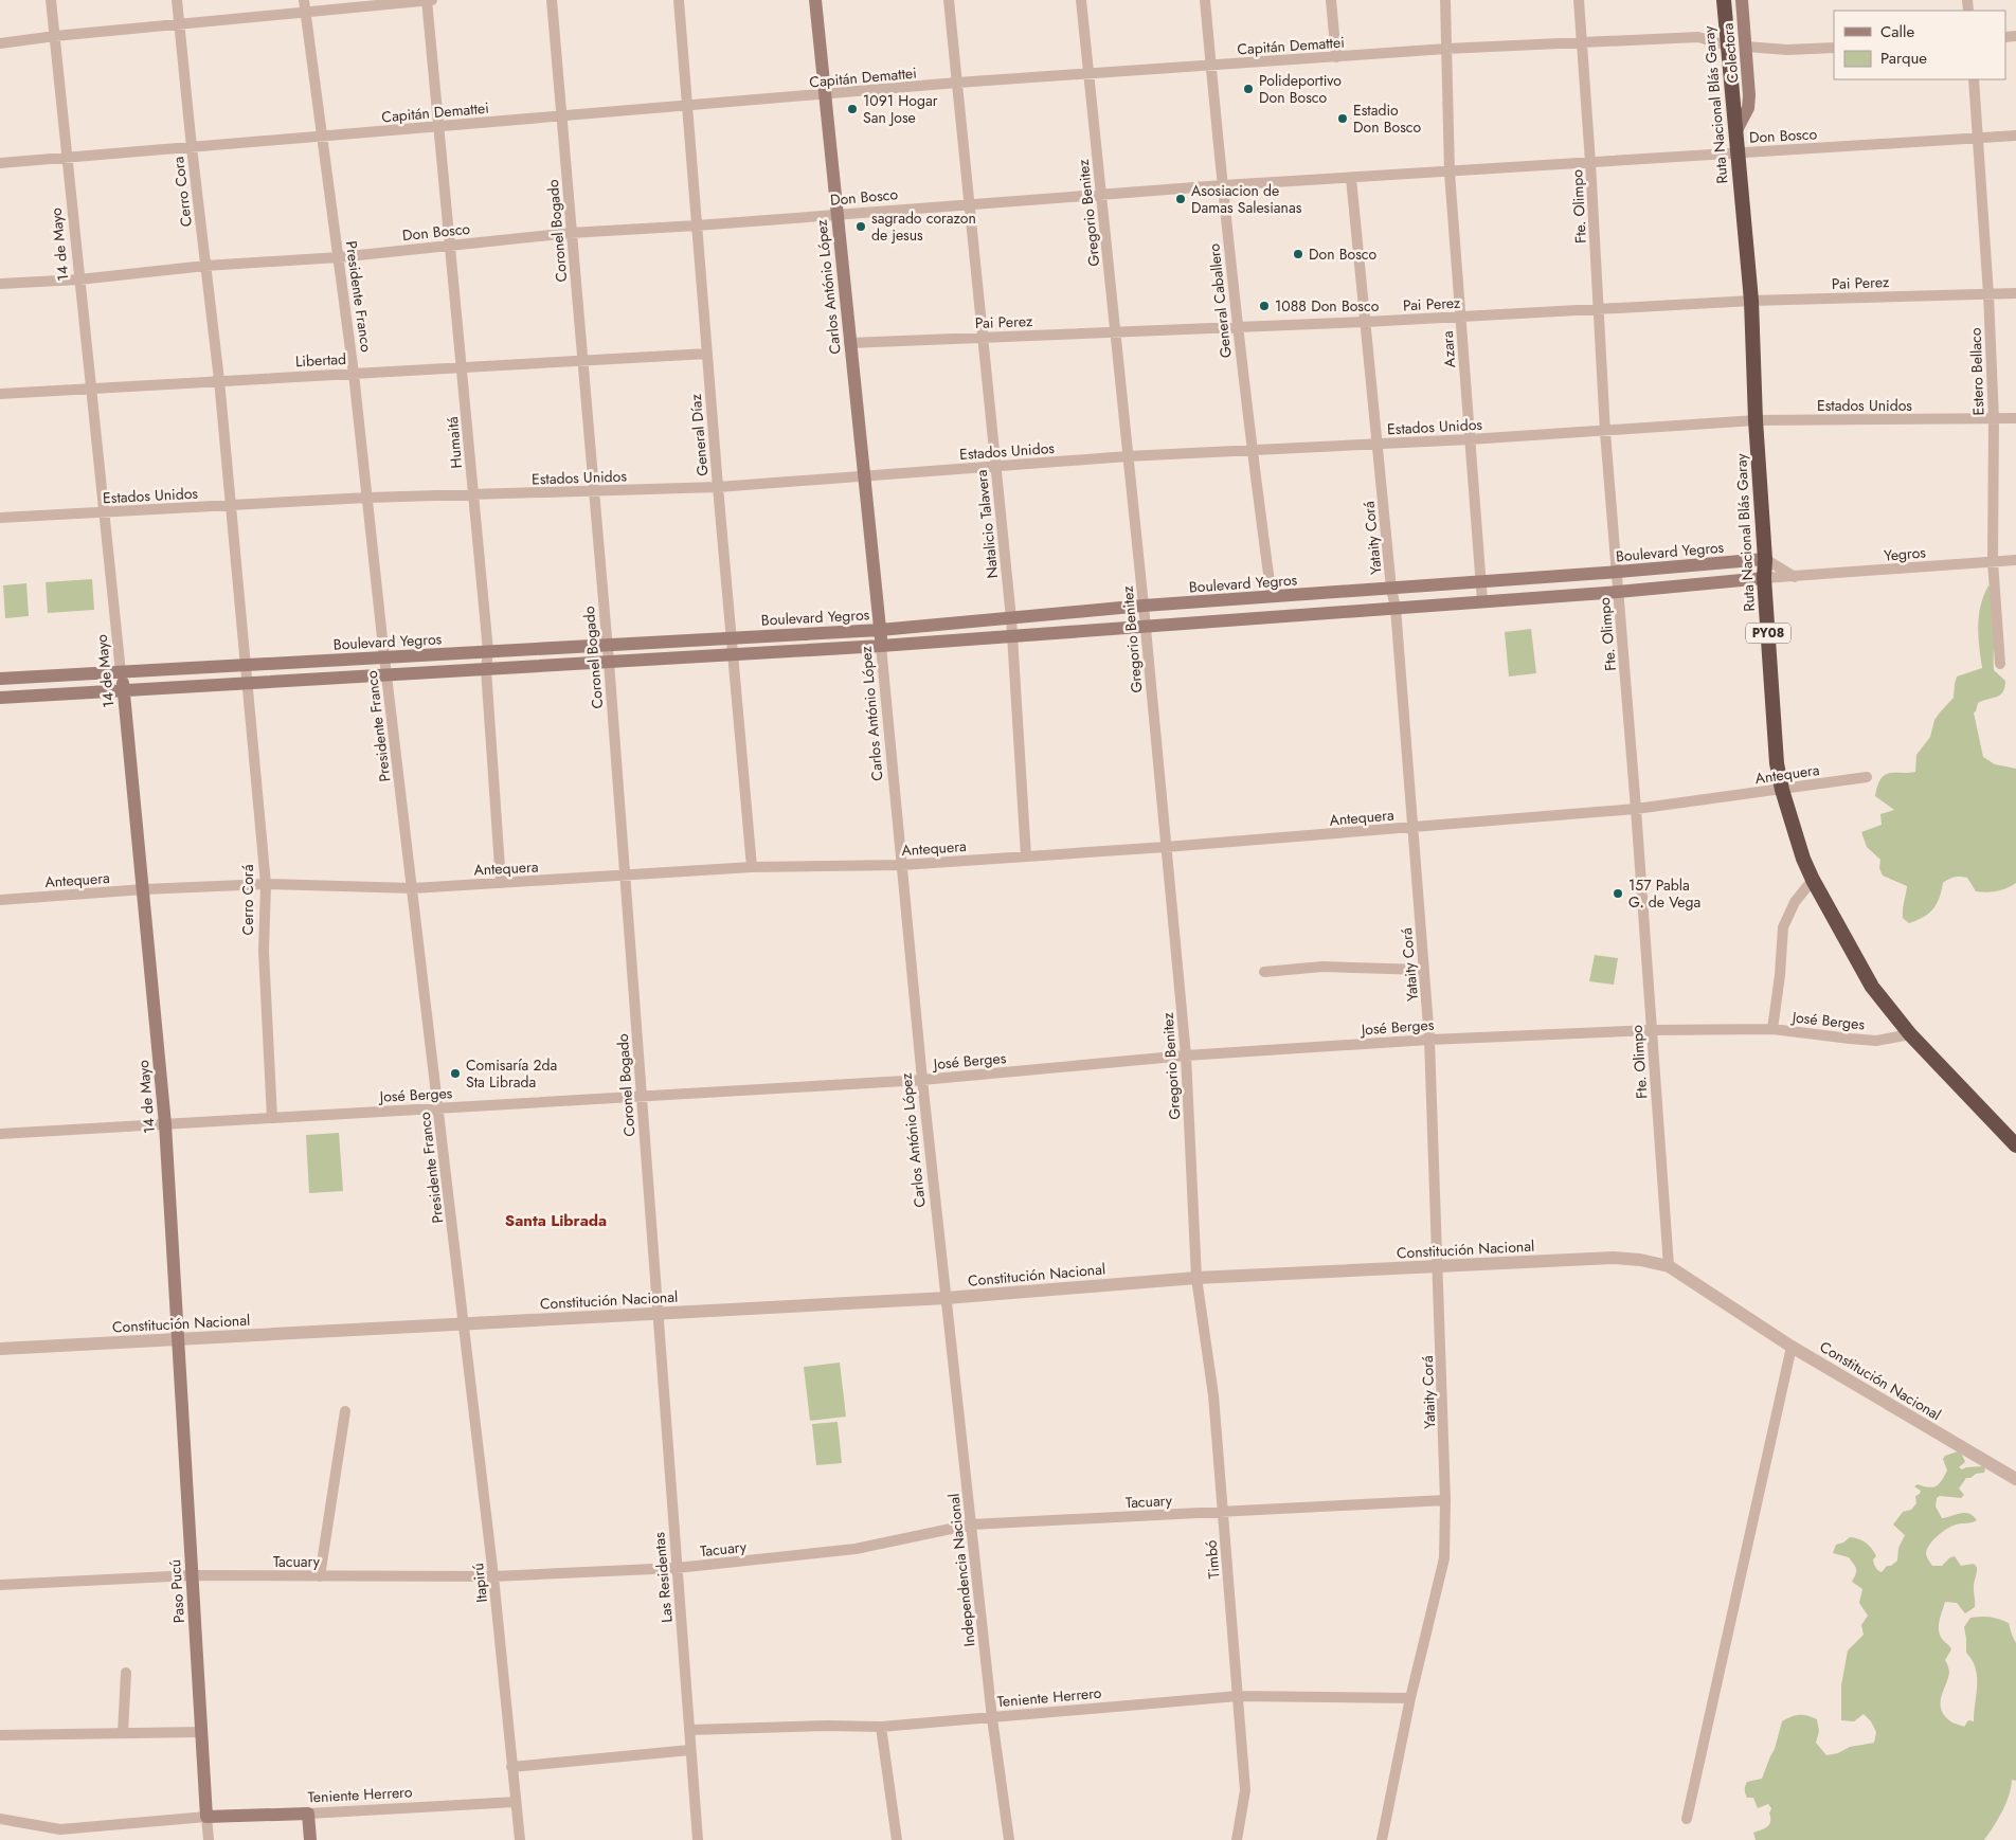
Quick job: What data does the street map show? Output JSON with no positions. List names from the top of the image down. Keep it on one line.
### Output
{"streets":{"highway":["Ruta Nacional Blás Garay","PY08"],"main road":["Colectora","14 de Mayo","Carlos António López","Boulevard Yegros","Paso Pucú","Teniente Herrero"],"street":["Capitán Demattei","Don Bosco","Cerro Cora","Fte. Olimpo","Gregorio Benitez","Coronel Bogado","Pai Perez","Presidente Franco","General Caballero","Azara","Libertad","Estero Bellaco","Estados Unidos","General Díaz","Humaitá","Natalicio Talavera","Yataity Corá","Yegros","Antequera","Cerro Corá","José Berges","Constitución Nacional","Tacuary","Timbó","Independencia Nacional","Las Residentas","Itapirú"]},"crossings":[["Capitán Demattei","Ruta Nacional Blás Garay"],["Capitán Demattei","Cerro Cora"],["Capitán Demattei","Fte. Olimpo"],["Capitán Demattei","Gregorio Benitez"],["Capitán Demattei","Coronel Bogado"],["Capitán Demattei","14 de Mayo"],["Capitán Demattei","Carlos António López"],["Capitán Demattei","Presidente Franco"],["Capitán Demattei","General Caballero"],["Capitán Demattei","Azara"],["Capitán Demattei","General Díaz"],["Capitán Demattei","Humaitá"],["Capitán Demattei","Natalicio Talavera"],["Colectora","Ruta Nacional Blás Garay"],["Ruta Nacional Blás Garay","Don Bosco"],["Ruta Nacional Blás Garay","Pai Perez"],["Ruta Nacional Blás Garay","Estados Unidos"],["Ruta Nacional Blás Garay","Boulevard Yegros"],["Ruta Nacional Blás Garay","Antequera"],["Ruta Nacional Blás Garay","José Berges"],["Don Bosco","Cerro Cora"],["Don Bosco","Fte. Olimpo"],["Don Bosco","Gregorio Benitez"],["Don Bosco","Coronel Bogado"],["Don Bosco","14 de Mayo"],["Don Bosco","Carlos António López"],["Don Bosco","Presidente Franco"],["Don Bosco","General Caballero"],["Don Bosco","Azara"],["Don Bosco","Estero Bellaco"],["Don Bosco","General Díaz"],["Don Bosco","Humaitá"],["Don Bosco","Natalicio Talavera"],["Don Bosco","Yataity Corá"],["Cerro Cora","Libertad"],["Cerro Cora","Estados Unidos"],["Cerro Cora","Cerro Corá"],["Fte. Olimpo","Pai Perez"],["Fte. Olimpo","Estados Unidos"],["Fte. Olimpo","Boulevard Yegros"],["Fte. Olimpo","Antequera"],["Fte. Olimpo","José Berges"],["Fte. Olimpo","Constitución Nacional"],["Gregorio Benitez","Pai Perez"],["Gregorio Benitez","Estados Unidos"],["Gregorio Benitez","Boulevard Yegros"],["Gregorio Benitez","Antequera"],["Gregorio Benitez","José Berges"],["Gregorio Benitez","Constitución Nacional"],["Gregorio Benitez","Timbó"],["Coronel Bogado","Libertad"],["Coronel Bogado","Estados Unidos"],["Coronel Bogado","Boulevard Yegros"],["Coronel Bogado","Antequera"],["Coronel Bogado","José Berges"],["Coronel Bogado","Constitución Nacional"],["Coronel Bogado","Las Residentas"],["14 de Mayo","Libertad"],["14 de Mayo","Estados Unidos"],["14 de Mayo","Boulevard Yegros"],["14 de Mayo","Antequera"],["14 de Mayo","José Berges"],["14 de Mayo","Constitución Nacional"],["14 de Mayo","Paso Pucú"],["Pai Perez","Carlos António López"],["Pai Perez","General Caballero"],["Pai Perez","Azara"],["Pai Perez","Estero Bellaco"],["Pai Perez","Natalicio Talavera"],["Pai Perez","Yataity Corá"],["Carlos António López","Estados Unidos"],["Carlos António López","Boulevard Yegros"],["Carlos António López","Antequera"],["Carlos António López","José Berges"],["Carlos António López","Constitución Nacional"],["Carlos António López","Independencia Nacional"],["Presidente Franco","Libertad"],["Presidente Franco","Estados Unidos"],["Presidente Franco","Boulevard Yegros"],["Presidente Franco","Antequera"],["Presidente Franco","José Berges"],["Presidente Franco","Constitución Nacional"],["Presidente Franco","Itapirú"],["General Caballero","Estados Unidos"],["General Caballero","Boulevard Yegros"],["Azara","Estados Unidos"],["Azara","Boulevard Yegros"],["Libertad","General Díaz"],["Libertad","Humaitá"],["Estero Bellaco","Estados Unidos"],["Estero Bellaco","Yegros"],["Estados Unidos","General Díaz"],["Estados Unidos","Humaitá"],["Estados Unidos","Natalicio Talavera"],["Estados Unidos","Yataity Corá"],["Estados Unidos","Cerro Corá"],["General Díaz","Boulevard Yegros"],["General Díaz","Antequera"],["Humaitá","Boulevard Yegros"],["Humaitá","Antequera"],["Natalicio Talavera","Boulevard Yegros"],["Natalicio Talavera","Antequera"],["Yataity Corá","Boulevard Yegros"],["Yataity Corá","Antequera"],["Yataity Corá","José Berges"],["Yataity Corá","Constitución Nacional"],["Yataity Corá","Tacuary"],["Yataity Corá","Teniente Herrero"],["Boulevard Yegros","Cerro Corá"],["Antequera","Cerro Corá"],["Cerro Corá","José Berges"],["Constitución Nacional","Timbó"],["Constitución Nacional","Independencia Nacional"],["Constitución Nacional","Las Residentas"],["Constitución Nacional","Itapirú"],["Constitución Nacional","Paso Pucú"],["Tacuary","Timbó"],["Tacuary","Independencia Nacional"],["Tacuary","Las Residentas"],["Tacuary","Itapirú"],["Tacuary","Paso Pucú"],["Timbó","Teniente Herrero"],["Independencia Nacional","Teniente Herrero"],["Las Residentas","Teniente Herrero"],["Itapirú","Teniente Herrero"],["Paso Pucú","Teniente Herrero"]],"districts":["Santa Librada"],"places":["Polideportivo Don Bosco","1091 Hogar San Jose","Estadio Don Bosco","Asosiacion de Damas Salesianas","sagrado corazon de jesus","Don Bosco","1088 Don Bosco","157 Pabla G. de Vega","Comisaría 2da Sta Librada"],"legend":["Calle","Parque"]}
